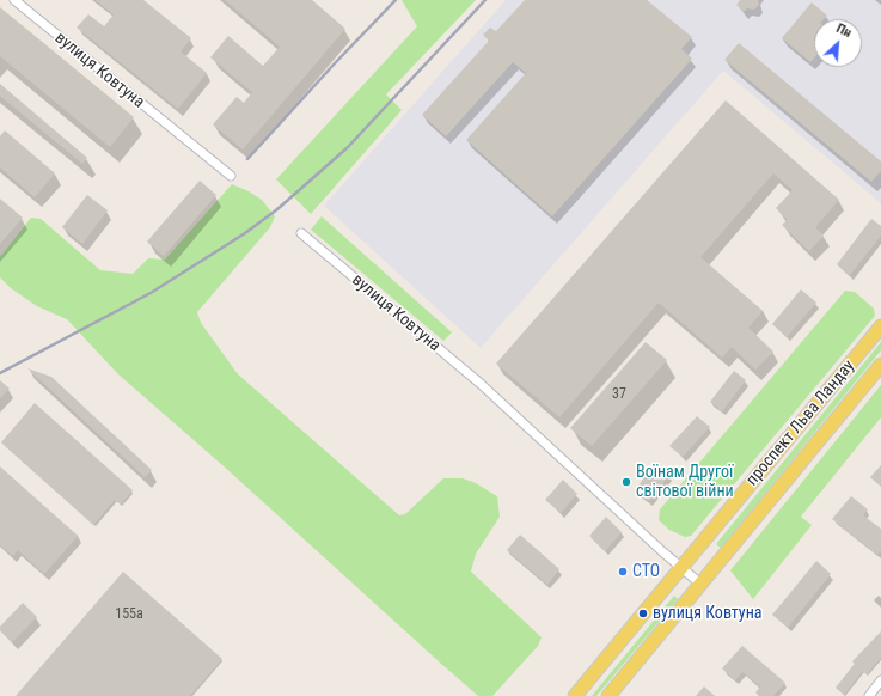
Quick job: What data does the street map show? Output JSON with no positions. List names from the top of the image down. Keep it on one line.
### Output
{"streets":{"main road":["проспект Льва Ландау"],"street":["вулиця Ковтуна"]},"crossings":[["вулиця Ковтуна","проспект Льва Ландау"]],"places":["Воїнам Другої світової війни","СТО","вулиця Ковтуна"],"house_numbers":["37","155а"],"north":"top right"}
